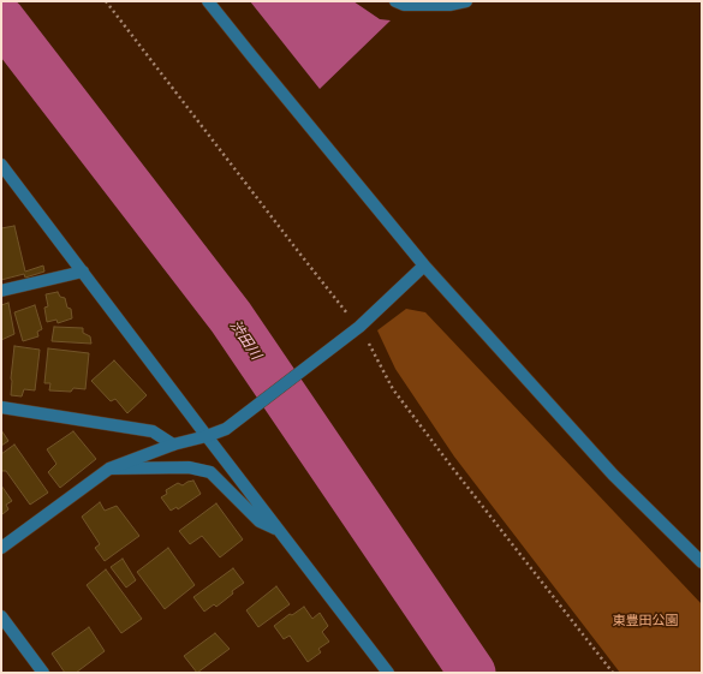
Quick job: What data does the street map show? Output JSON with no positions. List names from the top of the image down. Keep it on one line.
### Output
{"water":["渋田川"],"parks":["東豊田公園"]}
